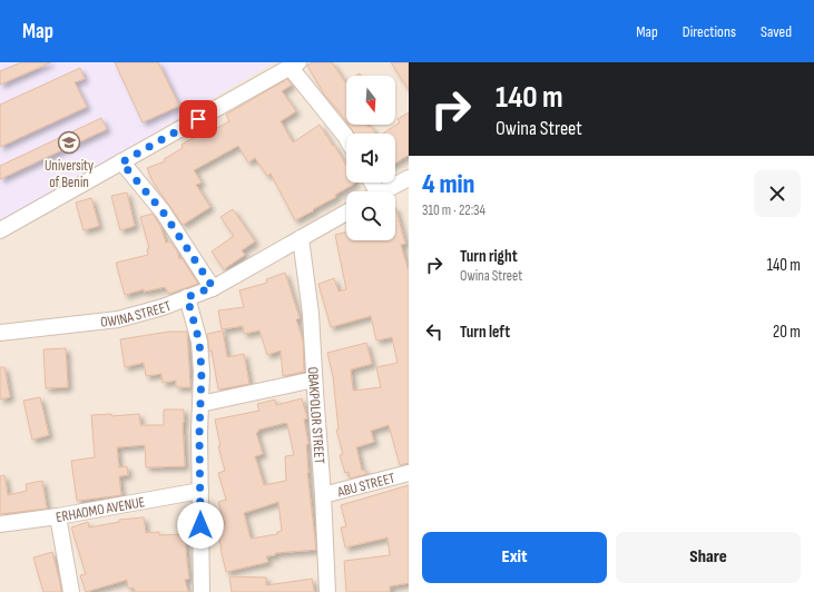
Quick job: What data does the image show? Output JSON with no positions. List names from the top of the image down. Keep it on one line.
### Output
{"streets":{"street":["OWINA STREET","OBAKPOLOR STREET","ABU STREET","ERHAOMO AVENUE"]},"crossings":[["OWINA STREET","OBAKPOLOR STREET"],["OBAKPOLOR STREET","ABU STREET"]],"places":{"school or university":["University of Benin"]},"north":"bottom","page":{"header":"Map","nav":["Map","Directions","Saved"],"turn":["140 m","Owina Street"],"heading":["4 min","310 m · 22:34"],"list":[{"name":"Turn right","note":"Owina Street","value":"140 m"},{"name":"Turn left","value":"20 m"}],"buttons":["Exit","Share"]}}
